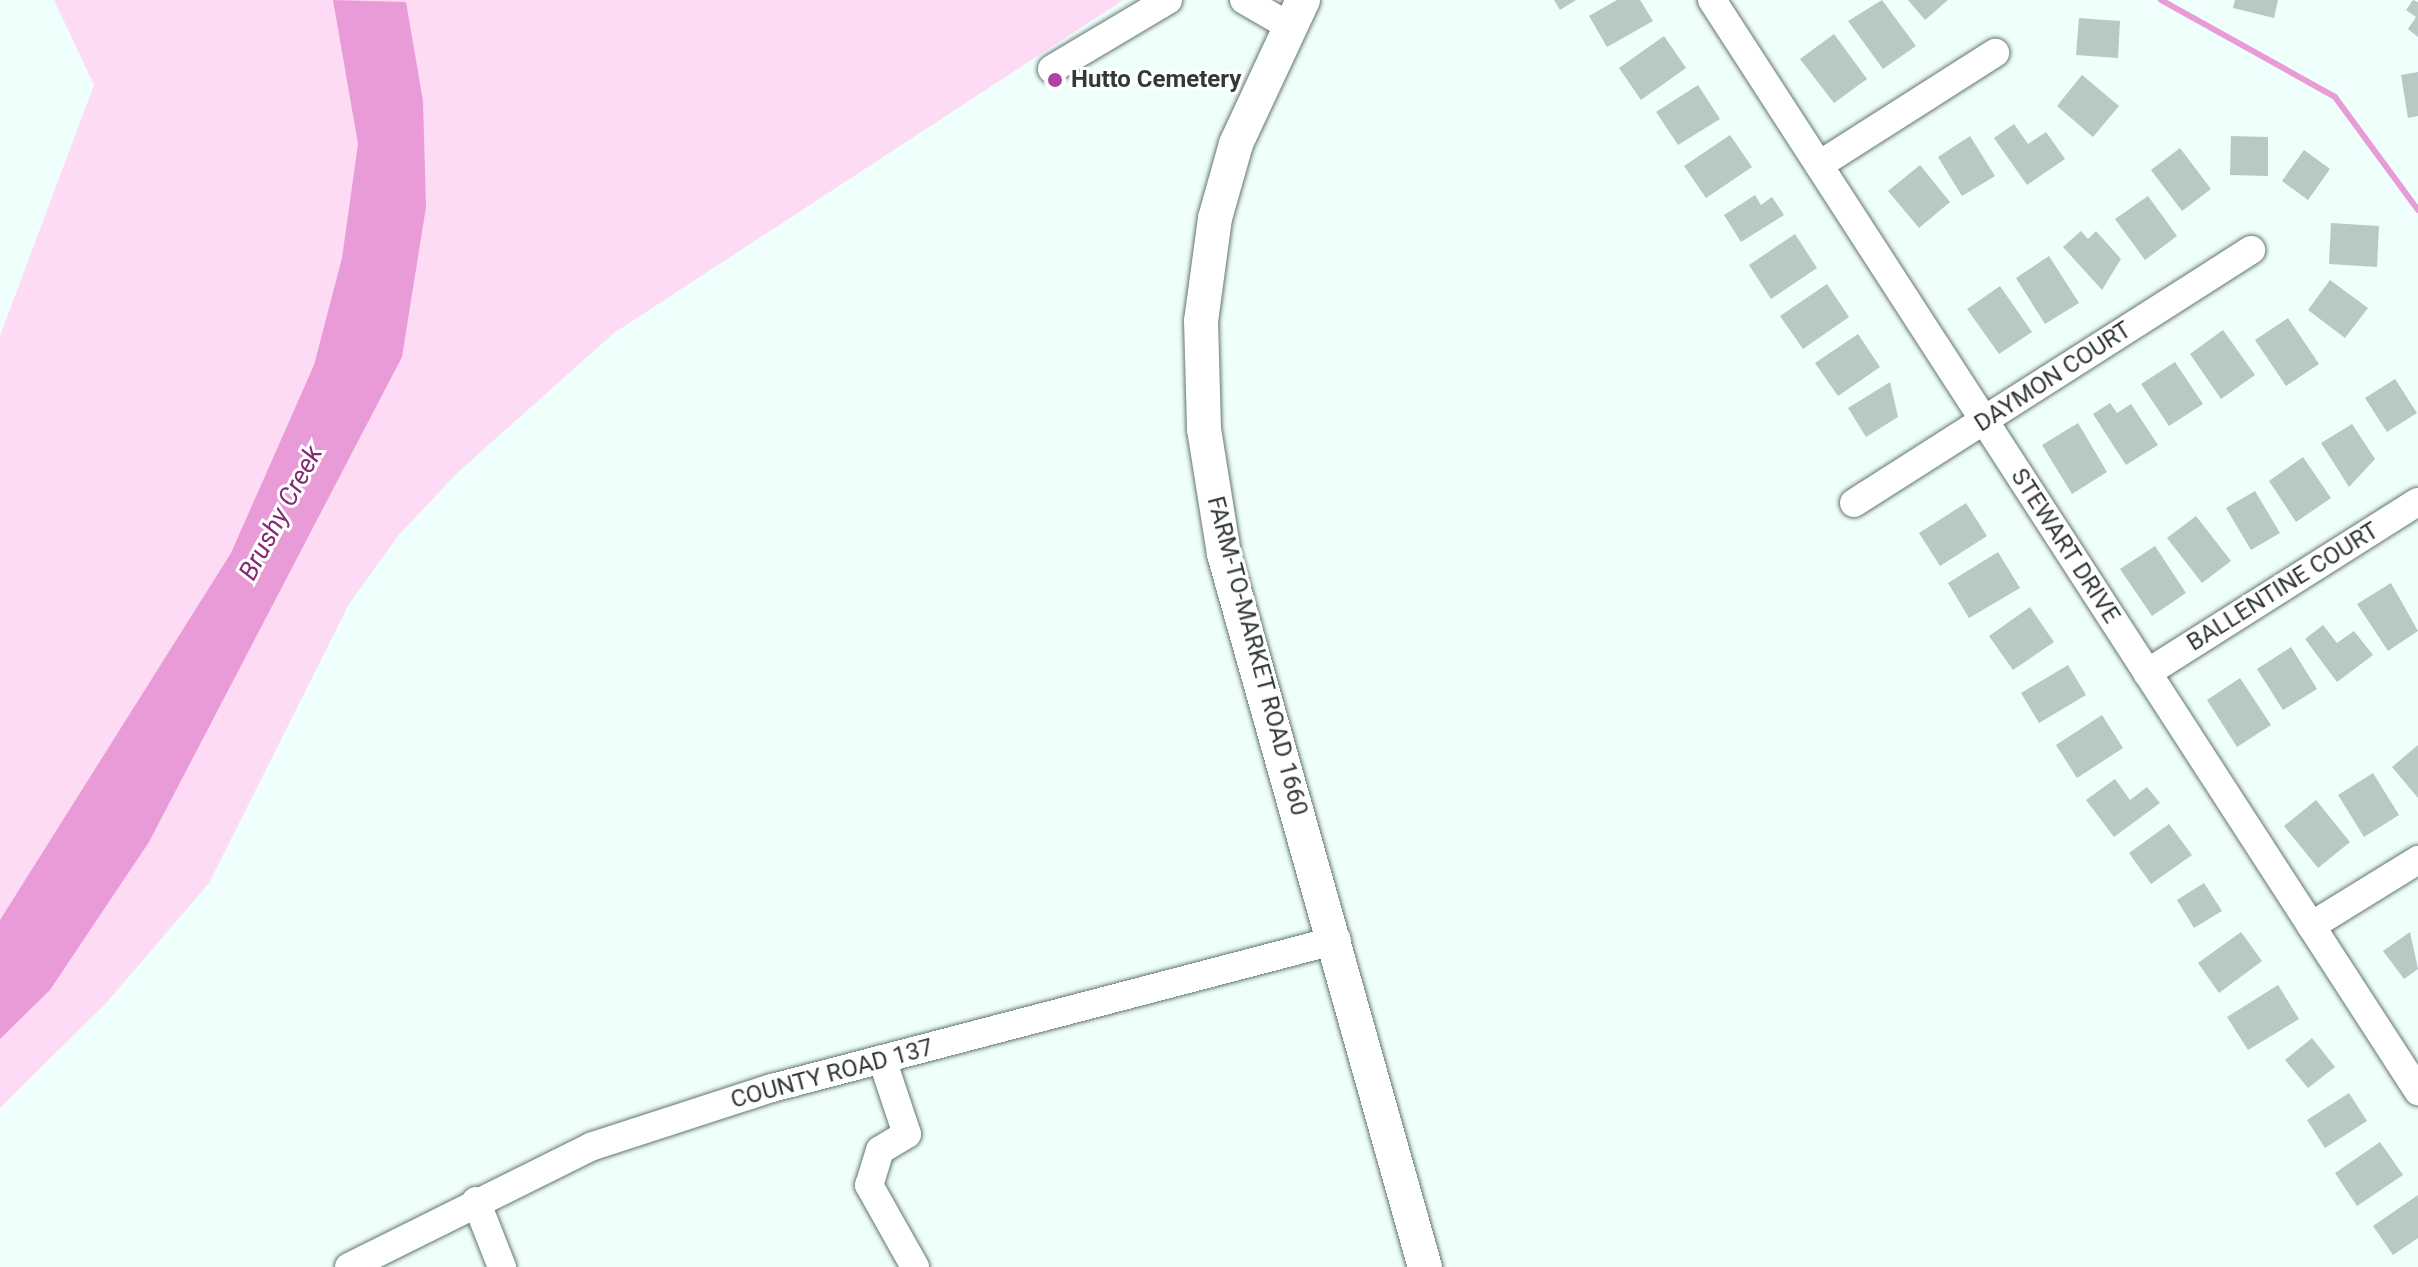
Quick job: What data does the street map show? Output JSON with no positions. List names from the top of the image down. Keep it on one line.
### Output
{"streets":{"main road":["FARM-TO-MARKET ROAD 1660"],"street":["DAYMON COURT","STEWART DRIVE","BALLENTINE COURT","COUNTY ROAD 137"]},"crossings":[["DAYMON COURT","STEWART DRIVE"],["STEWART DRIVE","BALLENTINE COURT"],["FARM-TO-MARKET ROAD 1660","COUNTY ROAD 137"]],"water":["Brushy Creek"],"places":["Hutto Cemetery"]}
